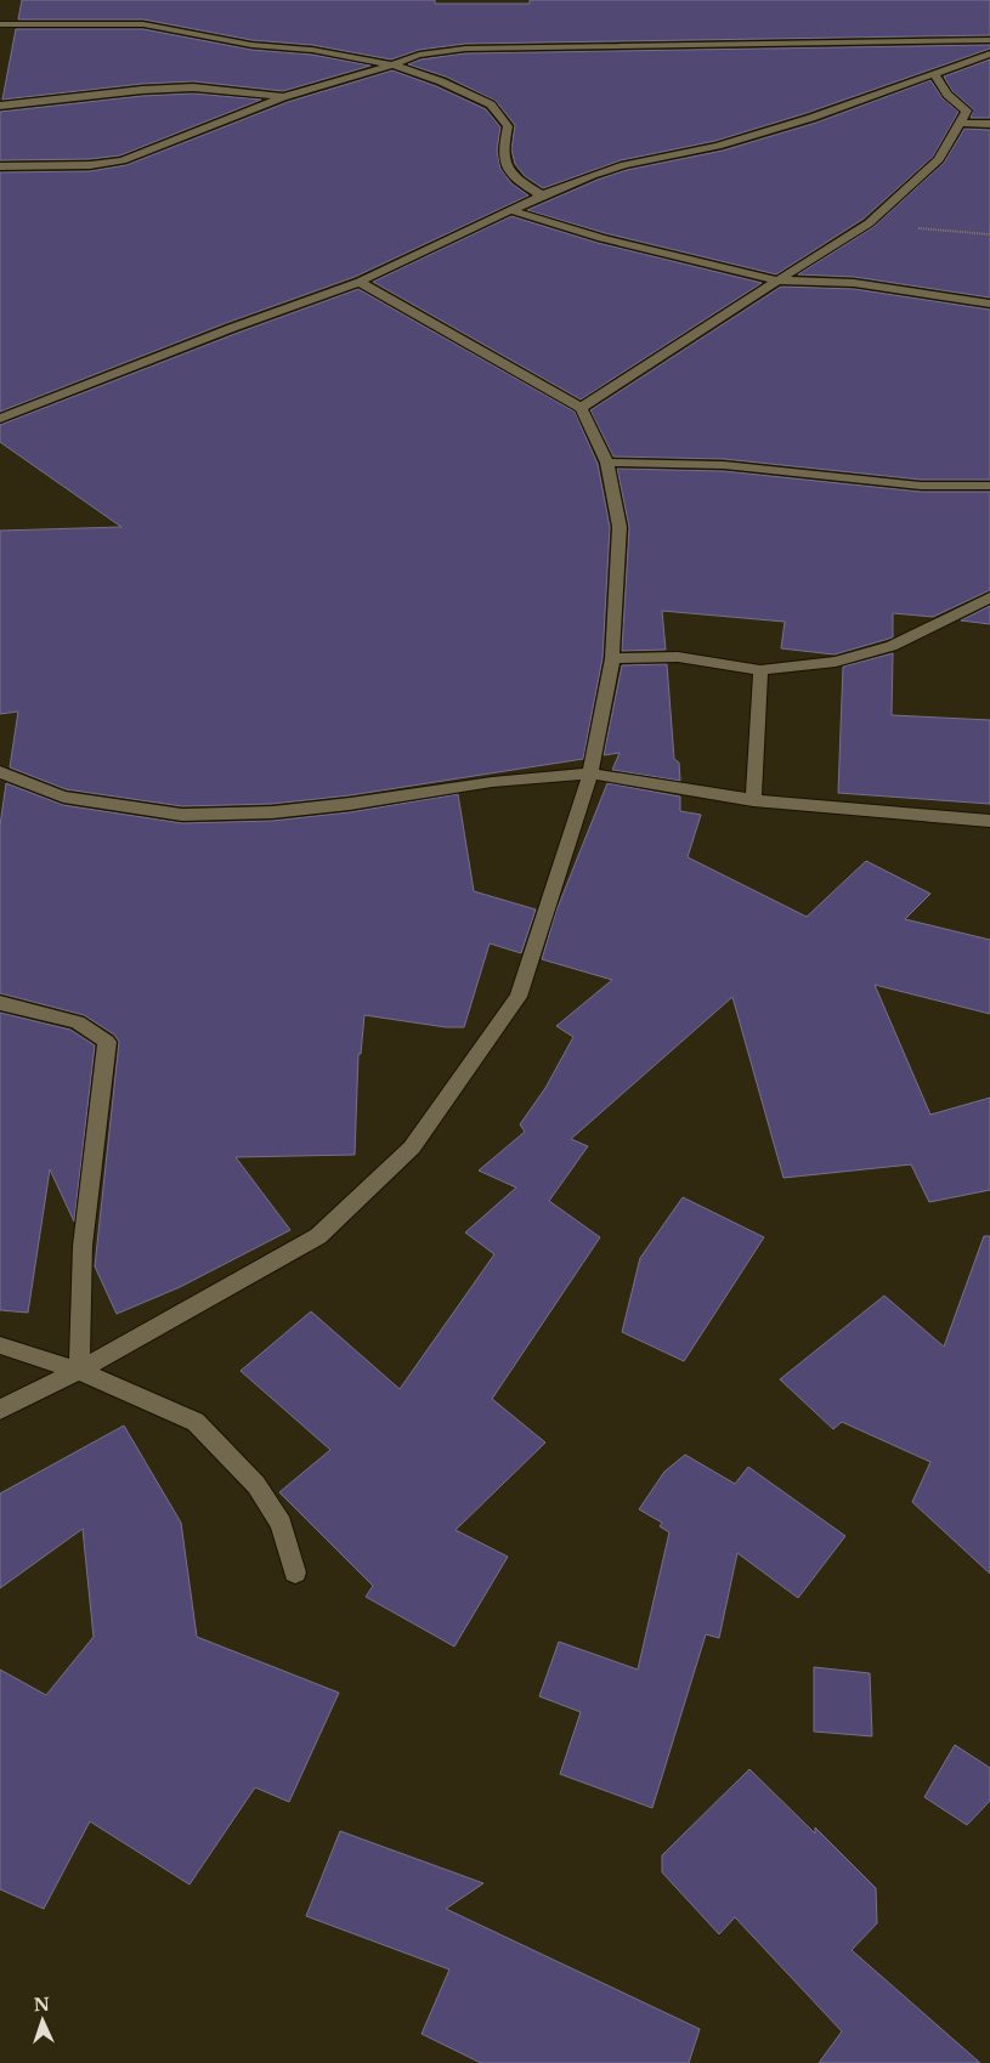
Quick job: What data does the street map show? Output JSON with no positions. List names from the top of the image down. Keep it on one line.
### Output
{"north":"top"}
